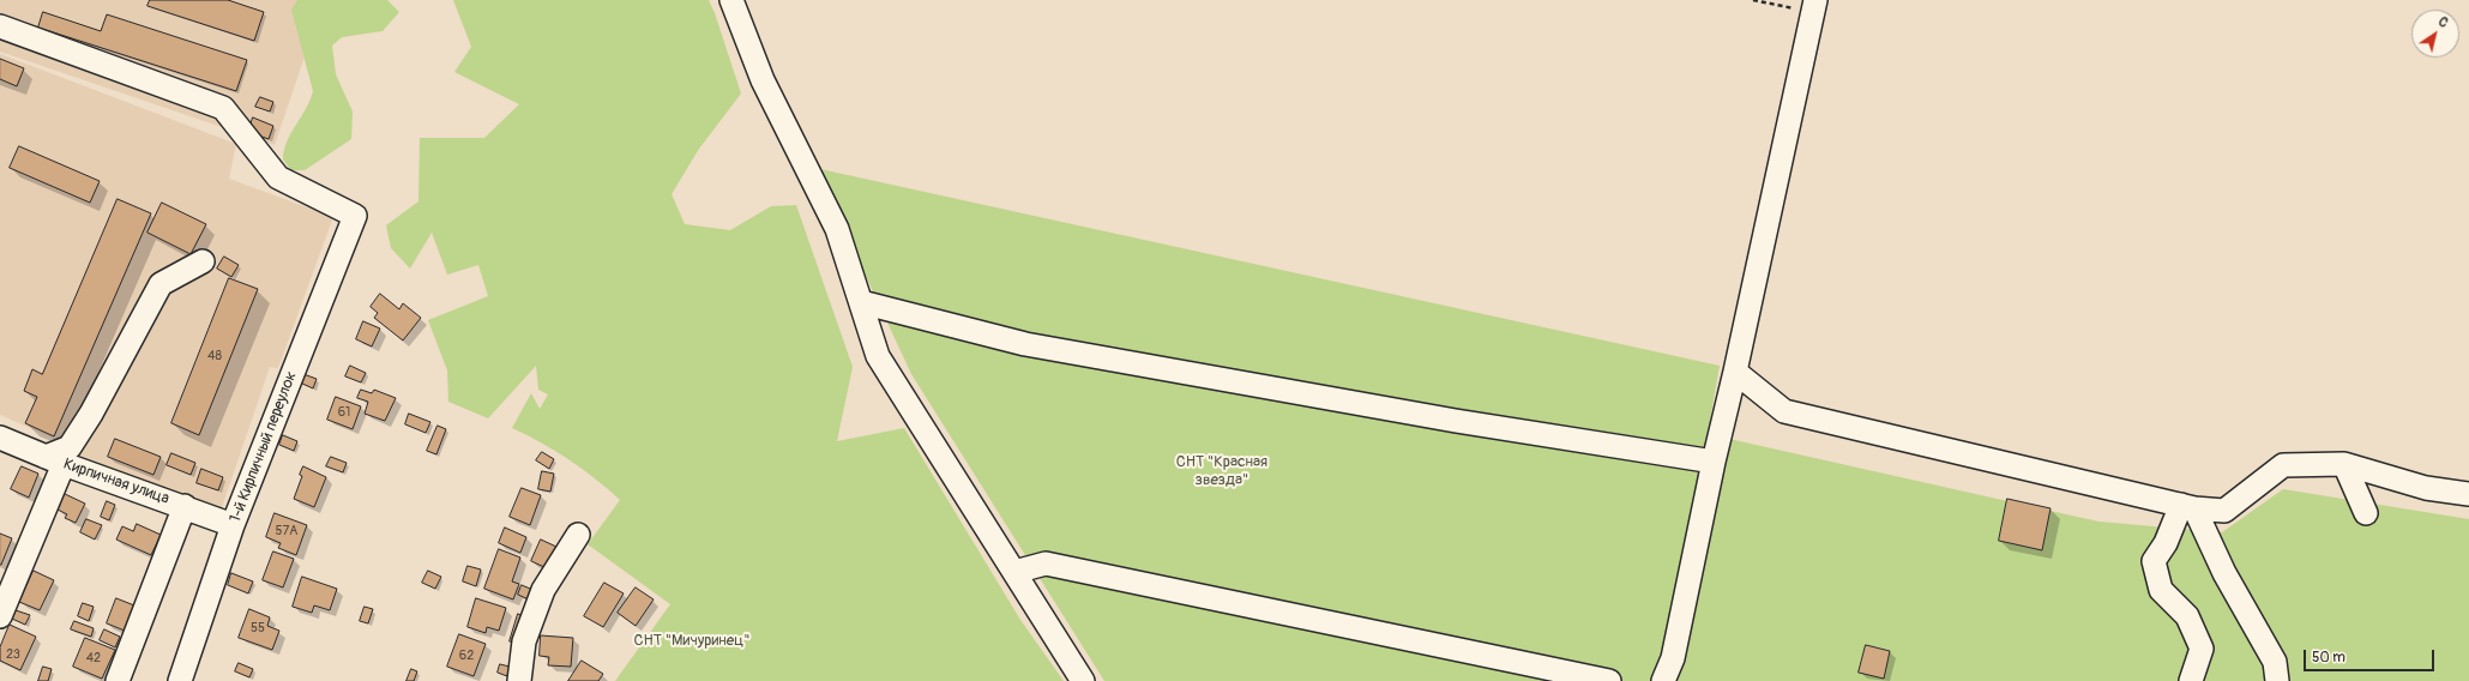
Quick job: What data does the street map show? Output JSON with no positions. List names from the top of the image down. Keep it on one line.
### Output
{"streets":{"street":["1-й Кирпичный переулок","Кирпичная улица"]},"crossings":[["1-й Кирпичный переулок","Кирпичная улица"]],"parks":["СНТ \"Красная звезда\"","СНТ \"Мичуринец\""],"house_numbers":["48","61","57А","55","23","62","42"],"scale_bar":"50 m","north":"top right"}
